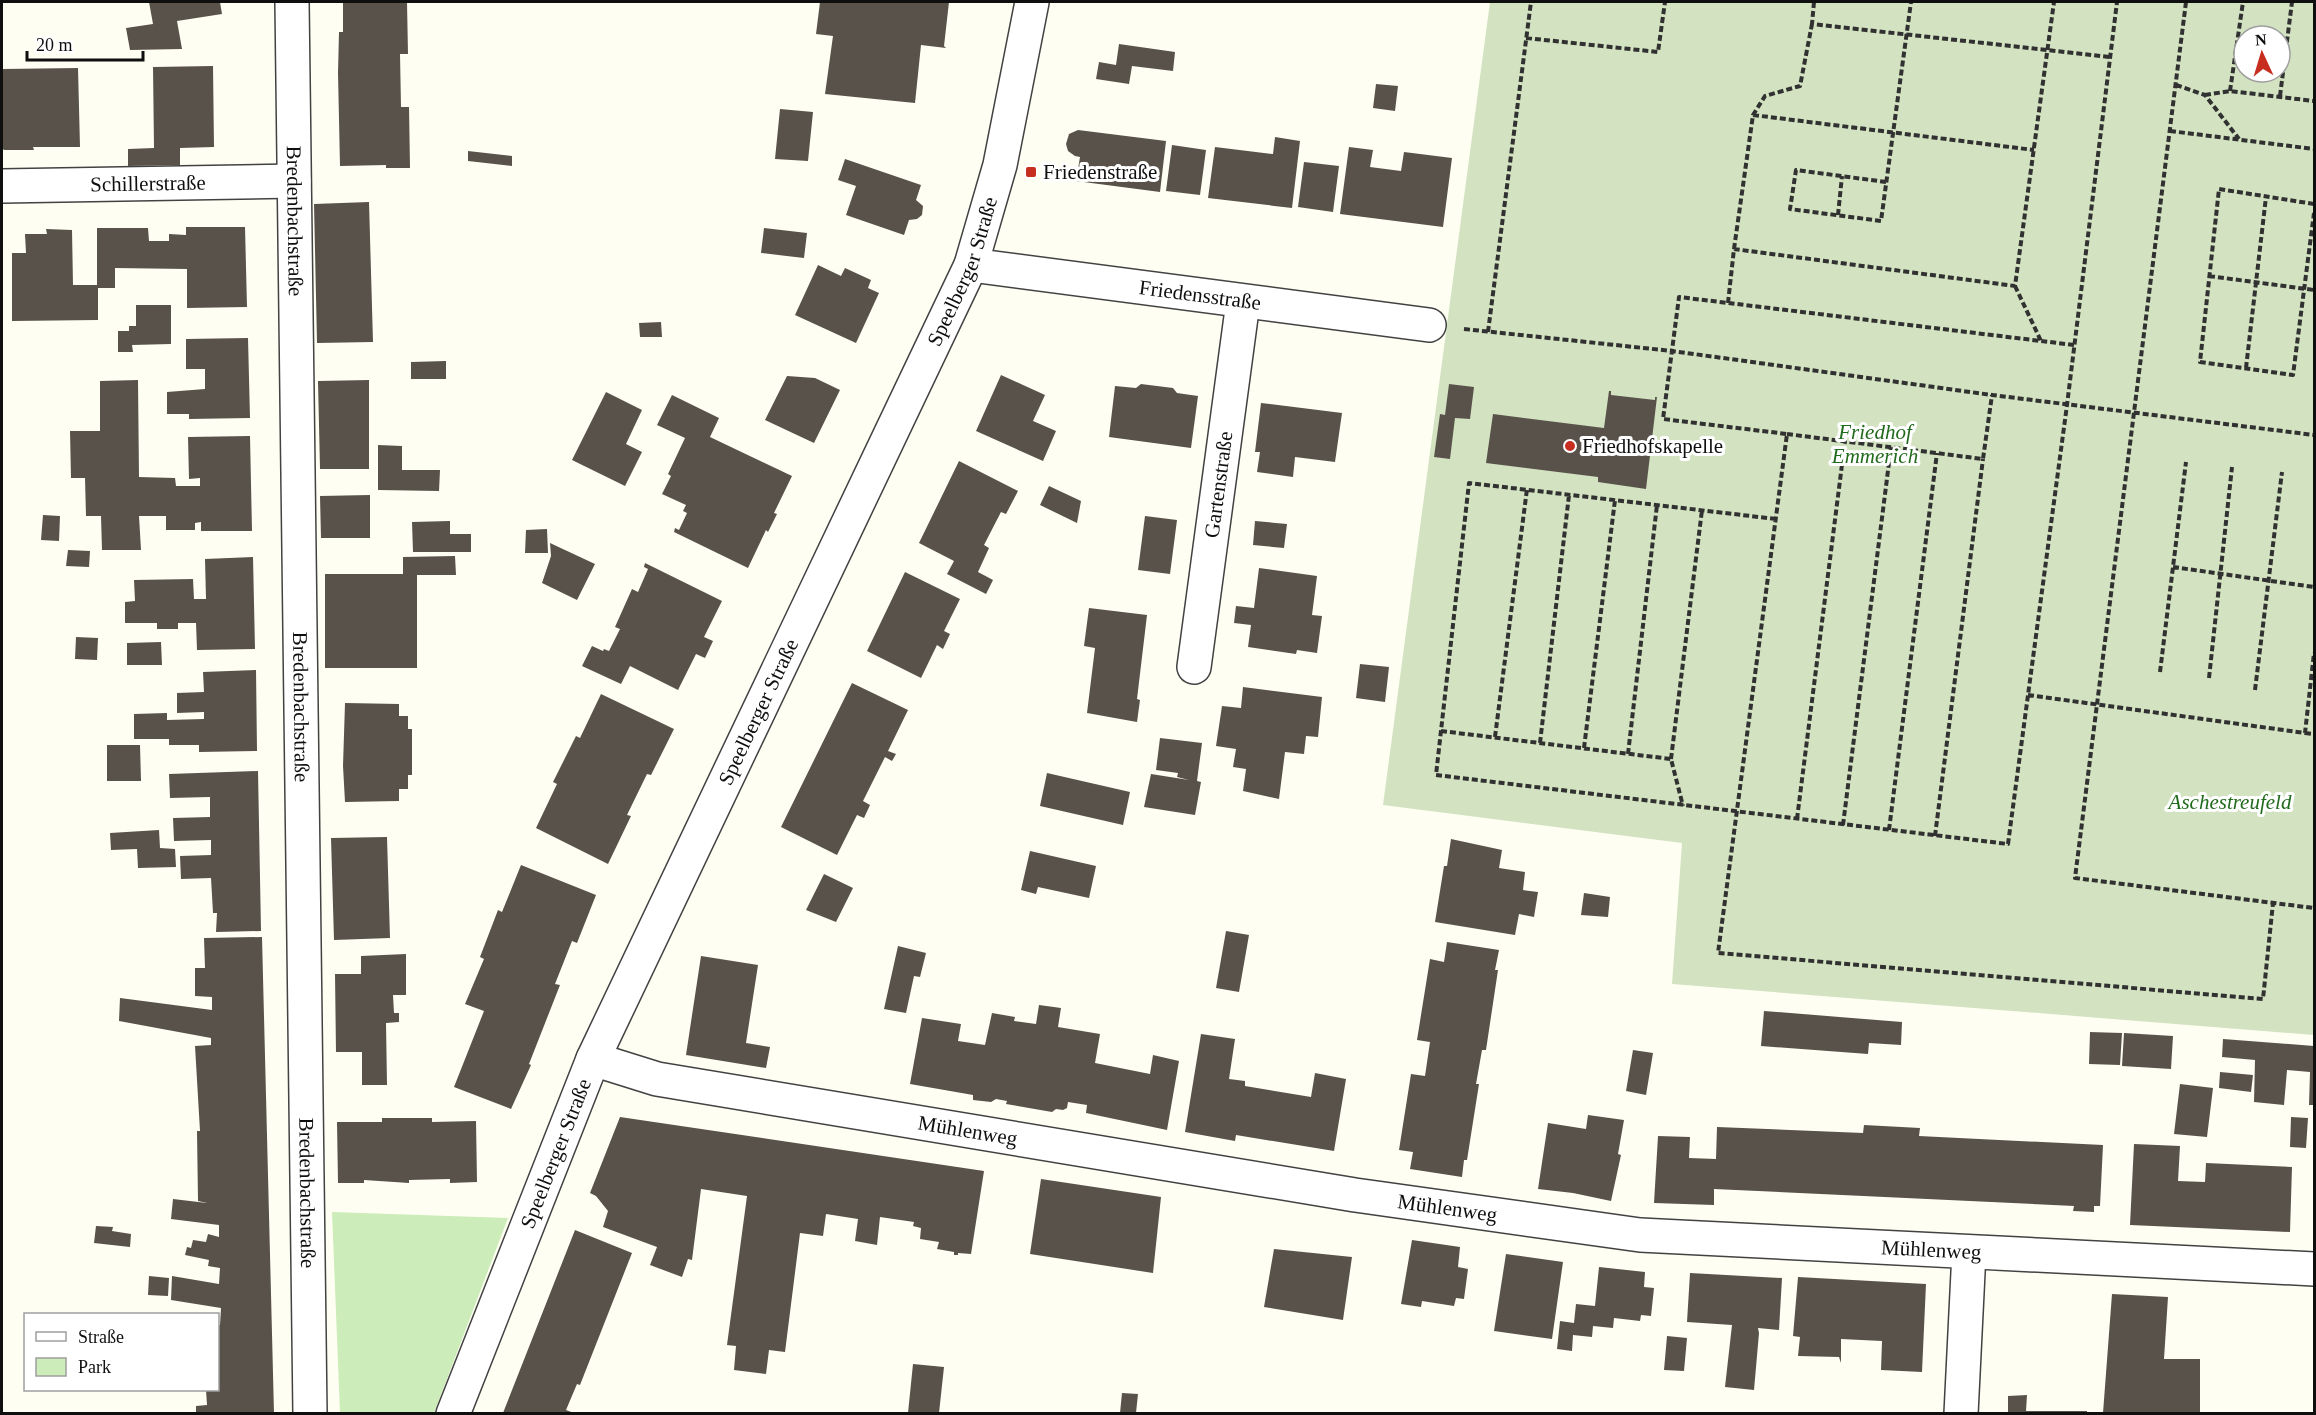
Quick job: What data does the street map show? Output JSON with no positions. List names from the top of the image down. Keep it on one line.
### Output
{"streets":{"street":["Schillerstraße","Bredenbachstraße","Speelberger Straße","Friedensstraße","Gartenstraße","Mühlenweg"]},"crossings":[["Schillerstraße","Bredenbachstraße"],["Speelberger Straße","Friedensstraße"],["Speelberger Straße","Mühlenweg"],["Friedensstraße","Gartenstraße"]],"parks":["Friedhof Emmerich","Aschestreufeld"],"places":{"transit":["Friedenstraße"],"other":["Friedhofskapelle"]},"legend":["Straße","Park"],"scale_bar":"20 m","north":"top"}
